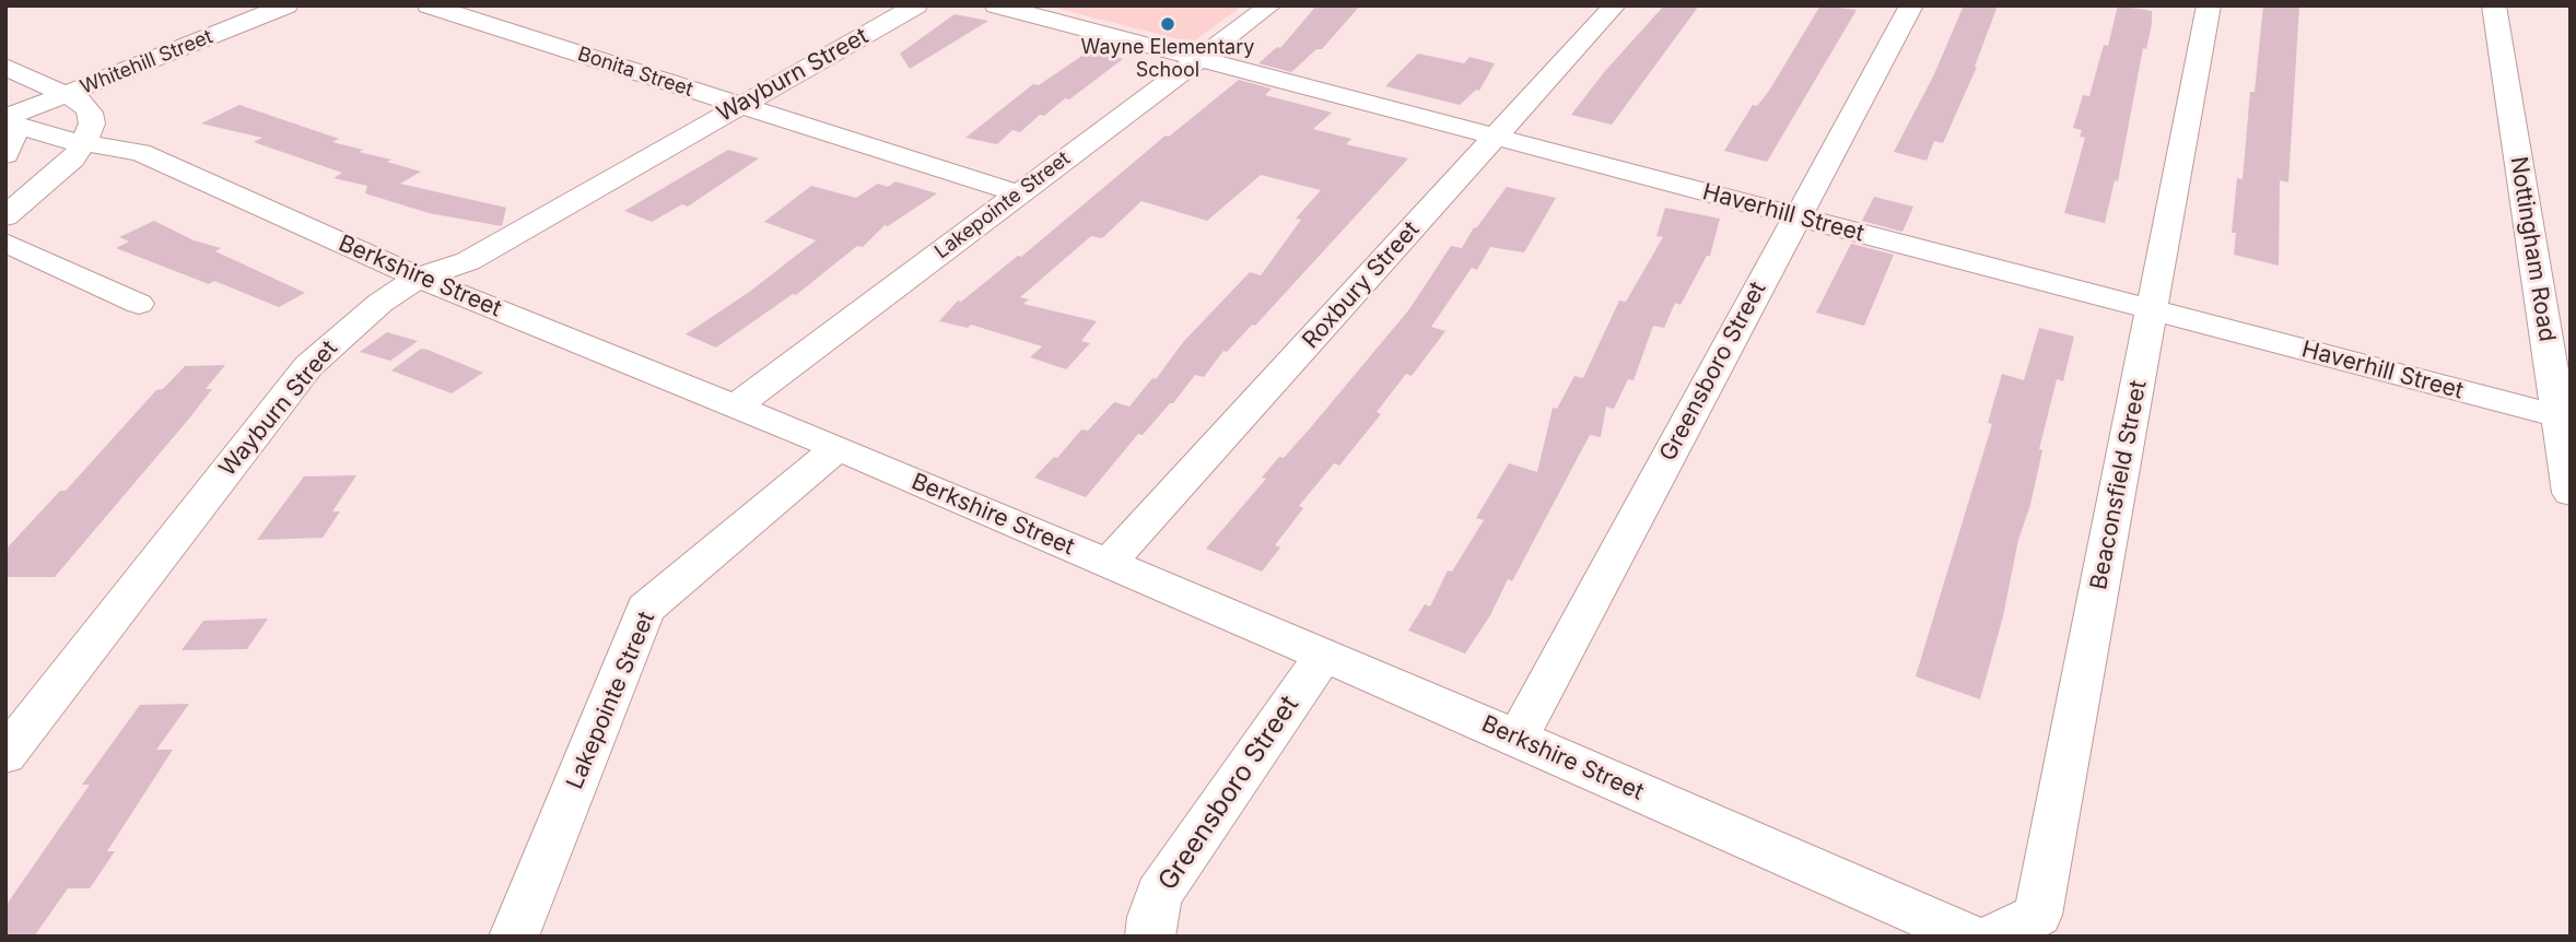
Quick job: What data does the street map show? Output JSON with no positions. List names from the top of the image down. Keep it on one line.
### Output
{"streets":{"street":["Whitehill Street","Bonita Street","Wayburn Street","Lakepointe Street","Haverhill Street","Nottingham Road","Berkshire Street","Roxbury Street","Greensboro Street","Beaconsfield Street"]},"crossings":[["Whitehill Street","Berkshire Street"],["Bonita Street","Wayburn Street"],["Bonita Street","Lakepointe Street"],["Wayburn Street","Berkshire Street"],["Lakepointe Street","Haverhill Street"],["Lakepointe Street","Berkshire Street"],["Haverhill Street","Nottingham Road"],["Haverhill Street","Roxbury Street"],["Haverhill Street","Greensboro Street"],["Haverhill Street","Beaconsfield Street"],["Berkshire Street","Roxbury Street"],["Berkshire Street","Greensboro Street"]],"places":["Wayne Elementary School"]}
